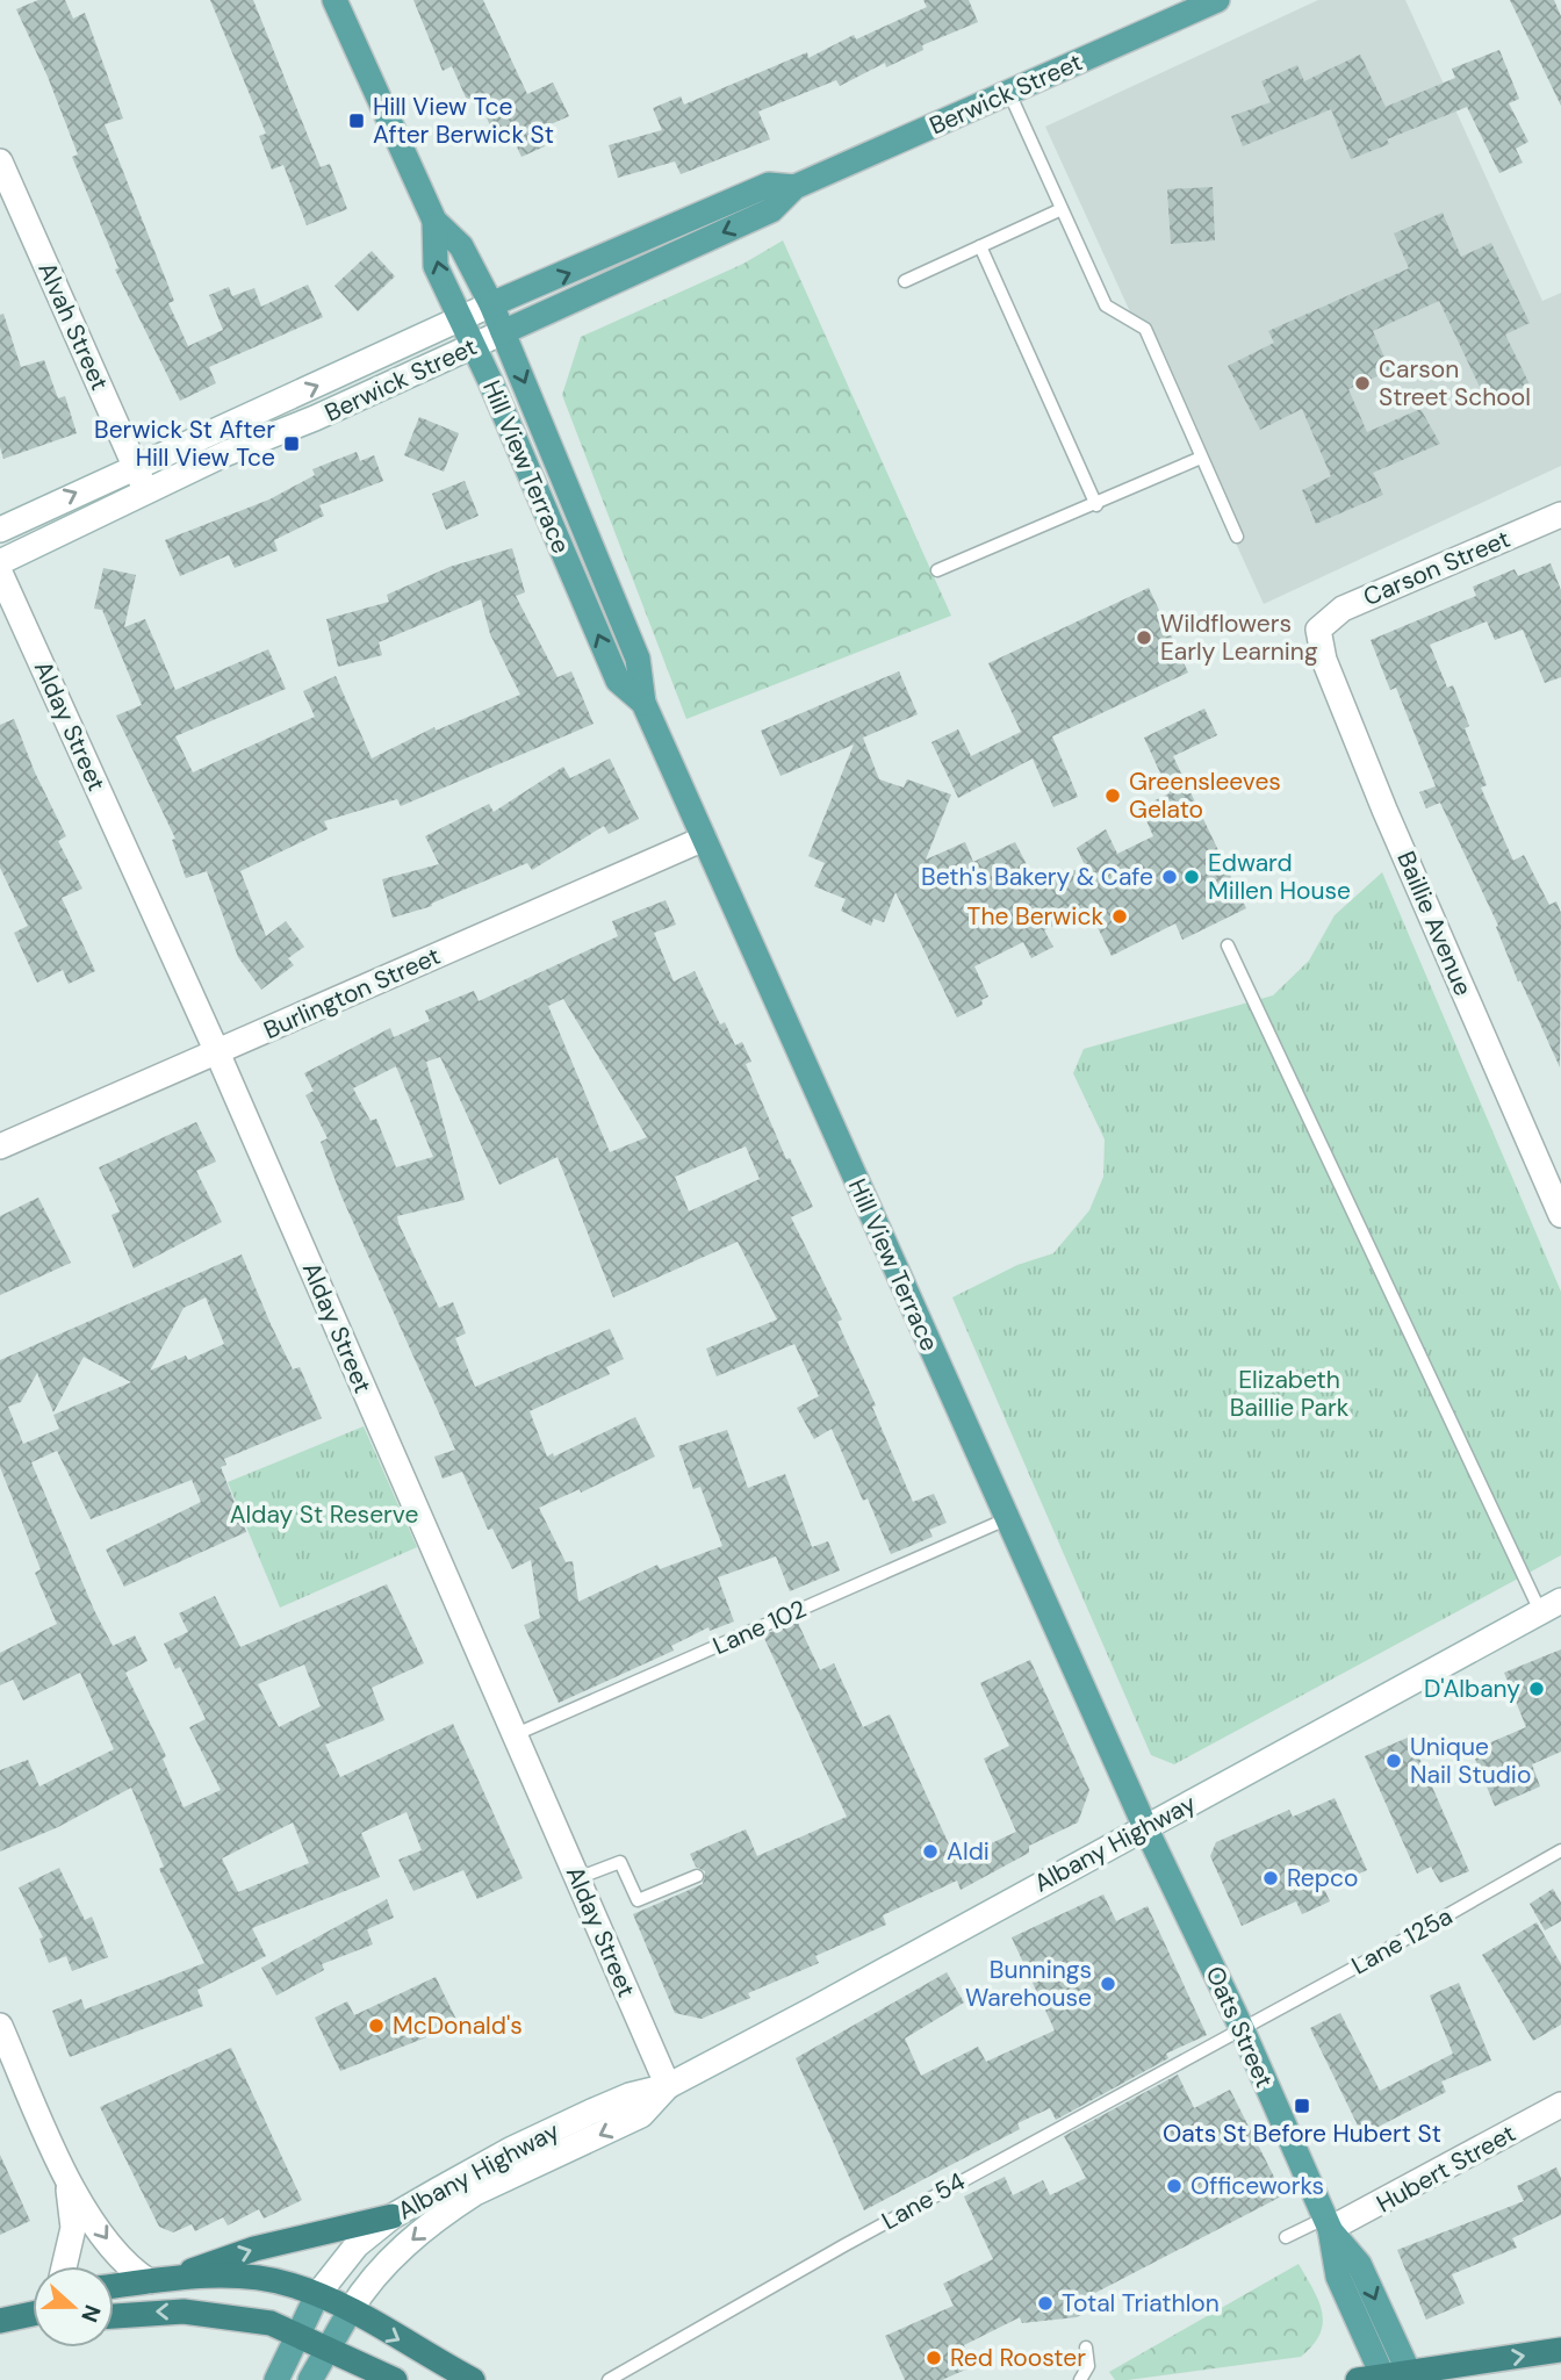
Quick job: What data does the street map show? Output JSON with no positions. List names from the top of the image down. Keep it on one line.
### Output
{"streets":{"main road":["Berwick Street","Hill View Terrace","Oats Street"],"street":["Alvah Street","Carson Street","Alday Street","Baillie Avenue","Burlington Street","Albany Highway","Hubert Street"],"lane":["Lane 102","Lane 125a","Lane 54"]},"crossings":[["Berwick Street","Alvah Street"],["Berwick Street","Hill View Terrace"],["Hill View Terrace","Burlington Street"],["Hill View Terrace","Lane 102"],["Hill View Terrace","Albany Highway"],["Hill View Terrace","Oats Street"],["Carson Street","Baillie Avenue"],["Alday Street","Burlington Street"],["Alday Street","Lane 102"],["Alday Street","Albany Highway"],["Albany Highway","Oats Street"],["Lane 125a","Oats Street"],["Lane 125a","Lane 54"],["Oats Street","Hubert Street"],["Oats Street","Lane 54"]],"parks":["Elizabeth Baillie Park","Alday St Reserve"],"places":{"transit":["Hill View Tce After Berwick St","Berwick St After Hill View Tce","Oats St Before Hubert St"],"other":["Carson Street School","Wildflowers Early Learning","Greensleeves Gelato","Beth's Bakery & Cafe","Edward Millen House","The Berwick","D'Albany","Unique Nail Studio","Aldi","Repco","Bunnings Warehouse","McDonald's","Officeworks","Total Triathlon","Red Rooster"]},"north":"right"}
